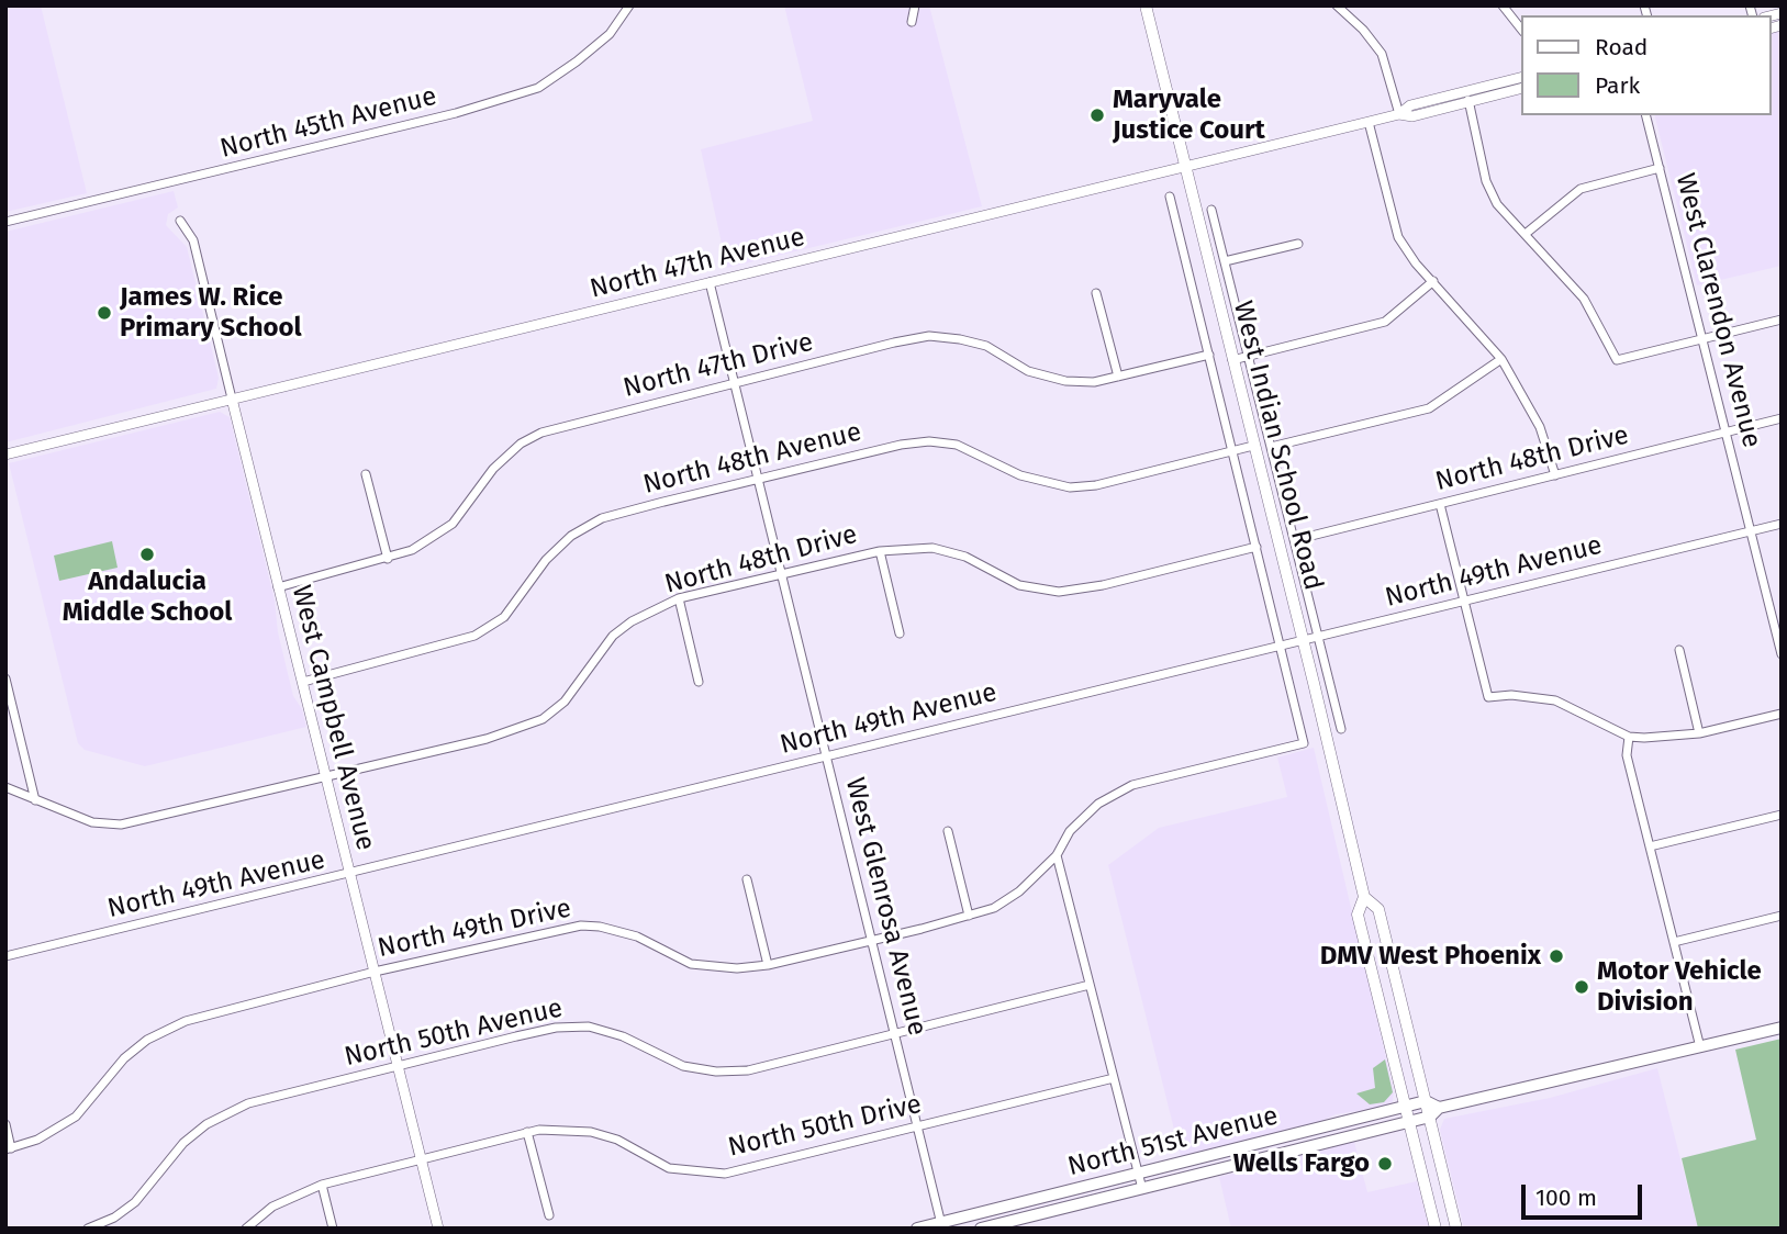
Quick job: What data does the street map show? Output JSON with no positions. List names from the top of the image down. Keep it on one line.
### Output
{"streets":{"main road":["West Indian School Road","North 51st Avenue"],"street":["North 45th Avenue","North 47th Avenue","West Clarendon Avenue","North 47th Drive","North 48th Avenue","North 48th Drive","North 49th Avenue","West Campbell Avenue","West Glenrosa Avenue","North 49th Drive","North 50th Avenue","North 50th Drive"]},"crossings":[["North 47th Avenue","West Indian School Road"],["North 47th Avenue","West Campbell Avenue"],["North 47th Avenue","West Glenrosa Avenue"],["West Clarendon Avenue","North 48th Drive"],["West Clarendon Avenue","North 49th Avenue"],["North 47th Drive","West Indian School Road"],["North 47th Drive","West Campbell Avenue"],["North 47th Drive","West Glenrosa Avenue"],["West Indian School Road","North 48th Avenue"],["West Indian School Road","North 48th Drive"],["West Indian School Road","North 49th Avenue"],["West Indian School Road","North 49th Drive"],["West Indian School Road","North 51st Avenue"],["North 48th Avenue","West Campbell Avenue"],["North 48th Avenue","West Glenrosa Avenue"],["North 48th Drive","West Campbell Avenue"],["North 48th Drive","West Glenrosa Avenue"],["North 49th Avenue","West Campbell Avenue"],["North 49th Avenue","West Glenrosa Avenue"],["West Campbell Avenue","North 49th Drive"],["West Campbell Avenue","North 50th Avenue"],["West Campbell Avenue","North 50th Drive"],["West Glenrosa Avenue","North 49th Drive"],["West Glenrosa Avenue","North 50th Avenue"],["West Glenrosa Avenue","North 50th Drive"],["West Glenrosa Avenue","North 51st Avenue"]],"places":["Maryvale Justice Court","James W. Rice Primary School","Andalucia Middle School","DMV West Phoenix","Motor Vehicle Division","Wells Fargo"],"legend":["Road","Park"],"scale_bar":"100 m"}
